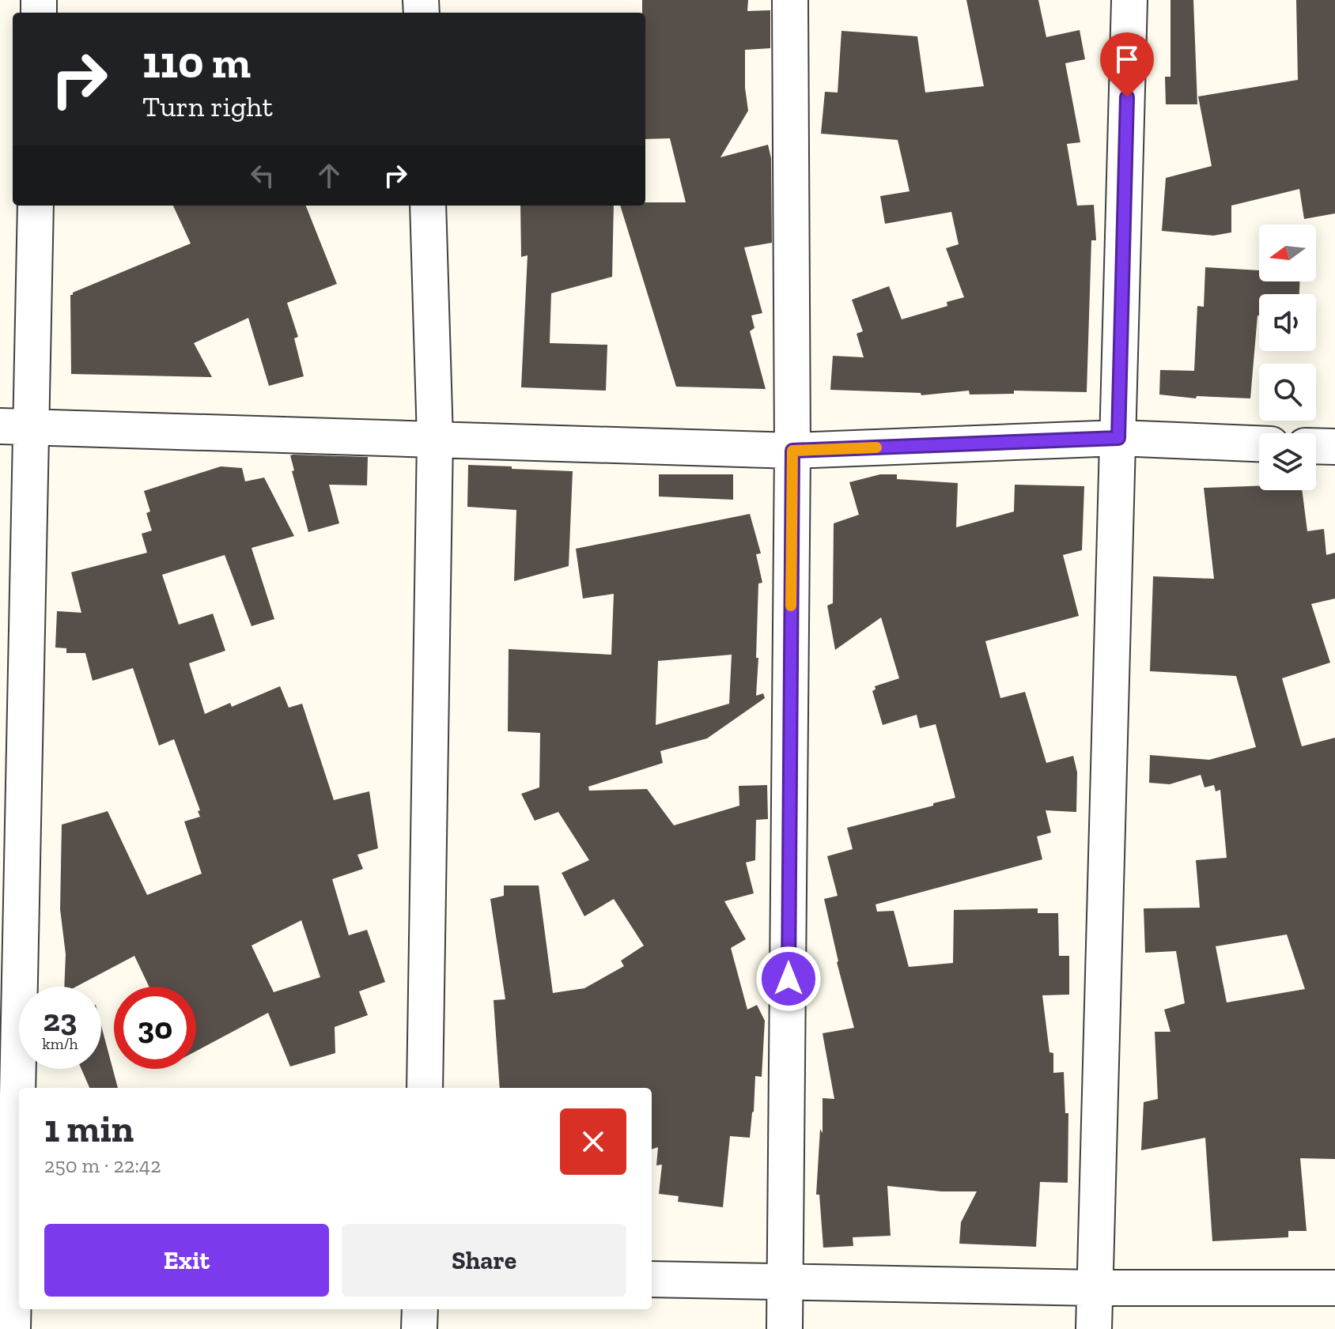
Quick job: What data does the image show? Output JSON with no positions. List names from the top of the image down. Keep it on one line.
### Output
{"north":"left","page":{"turn":["110 m","Turn right"],"speed":"23 km/h","limit":"30","heading":["1 min","250 m · 22:42"],"buttons":["Exit","Share"]}}
